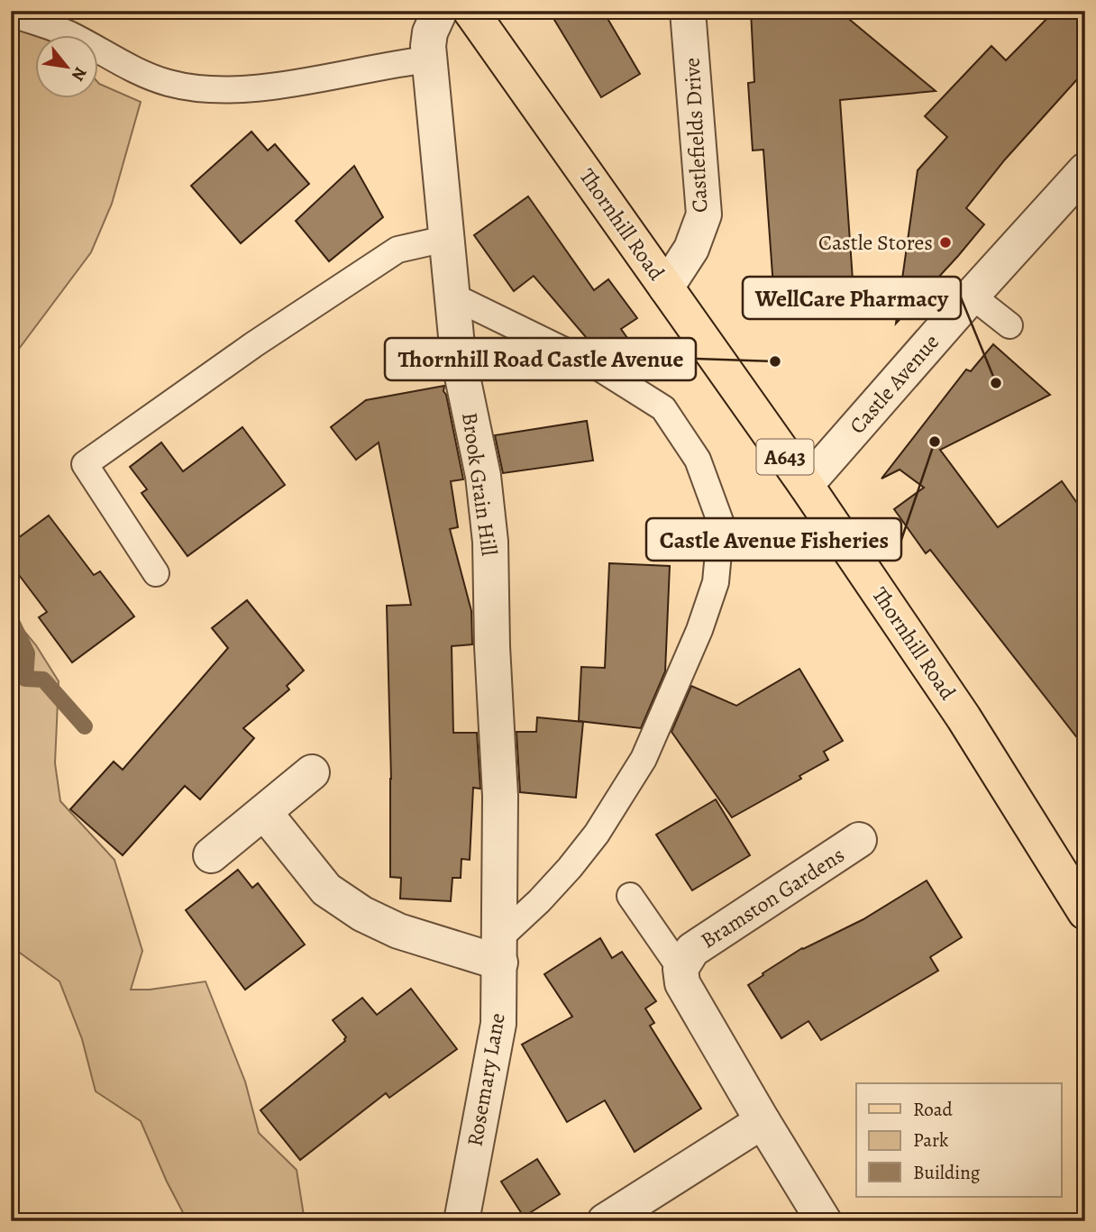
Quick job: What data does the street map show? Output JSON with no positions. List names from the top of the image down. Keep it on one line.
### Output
{"streets":{"main road":["Thornhill Road","A643"],"street":["Castlefields Drive","Castle Avenue","Brook Grain Hill","Bramston Gardens","Rosemary Lane"]},"crossings":[["Castlefields Drive","Thornhill Road"],["Thornhill Road","Castle Avenue"],["Brook Grain Hill","Rosemary Lane"]],"places":["Castle Stores","Thornhill Road Castle Avenue","WellCare Pharmacy","Castle Avenue Fisheries"],"legend":["Road","Park","Building"],"north":"bottom right"}
